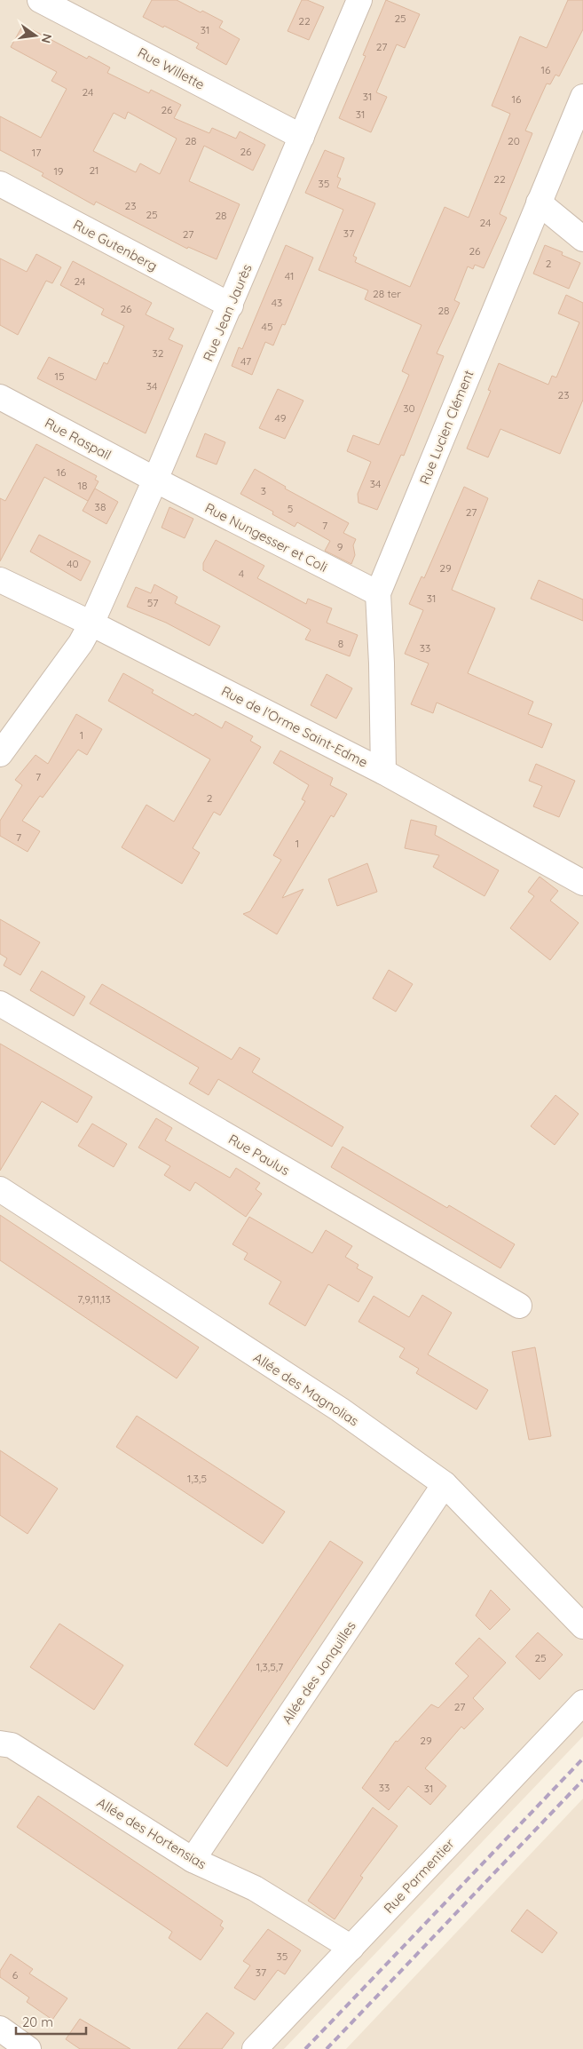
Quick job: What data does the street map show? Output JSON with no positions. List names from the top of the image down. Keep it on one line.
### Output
{"streets":{"street":["Rue Willette","Rue Gutenberg","Rue Jean Jaurès","Rue Lucien Clément","Rue Raspail","Rue Nungesser et Coli","Rue de l'Orme Saint-Edme","Rue Paulus","Allée des Magnolias","Allée des Jonquilles","Allée des Hortensias","Rue Parmentier"]},"crossings":[["Rue Willette","Rue Jean Jaurès"],["Rue Gutenberg","Rue Jean Jaurès"],["Rue Jean Jaurès","Rue Raspail"],["Rue Jean Jaurès","Rue Nungesser et Coli"],["Rue Jean Jaurès","Rue de l'Orme Saint-Edme"],["Rue Lucien Clément","Rue Nungesser et Coli"],["Rue Lucien Clément","Rue de l'Orme Saint-Edme"],["Rue Raspail","Rue Nungesser et Coli"],["Allée des Magnolias","Allée des Jonquilles"],["Allée des Jonquilles","Allée des Hortensias"],["Allée des Hortensias","Rue Parmentier"]],"house_numbers":["25","22","31","27","16","24","31","16","26","31","28","20","26","17","21","19","22","35","23","25","28","24","37","27","26","2","41","24","28 ter","43","26","28","45","32","47","15","34","23","30","49","16","34","18","3","38","5","27","7","9","40","29","4","31","57","8","33","1","7","2","7","1","7,9,11,13","1,3,5","25","1,3,5,7","27","29","33","31","35","37","6"],"scale_bar":"20 m","north":"right"}
